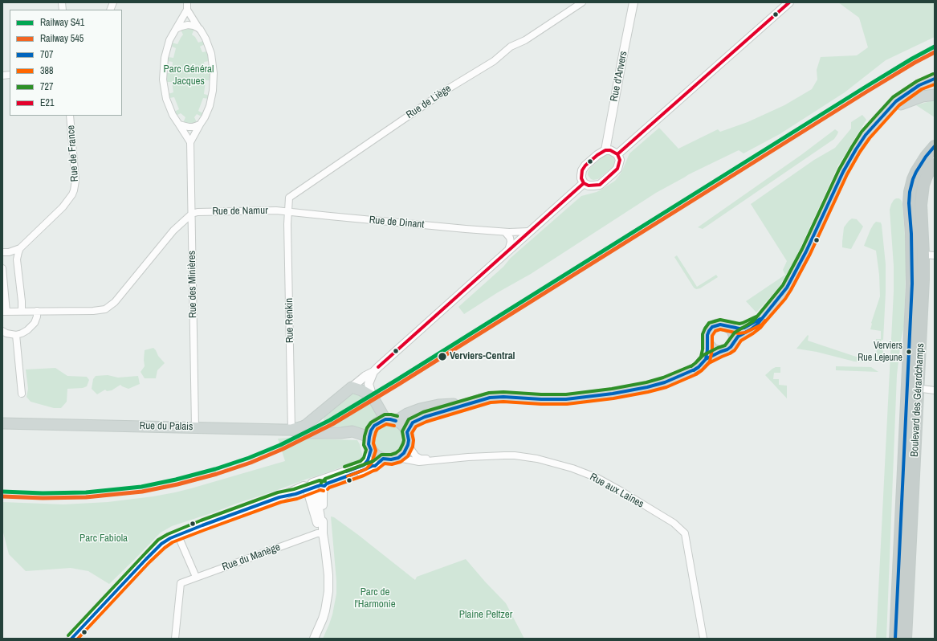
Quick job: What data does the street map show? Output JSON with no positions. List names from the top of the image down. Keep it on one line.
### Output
{"streets":{"highway":["Boulevard des Gérardchamps"],"main road":["Rue du Palais"],"street":["Rue d'Anvers","Rue de Liège","Rue de France","Rue de Namur","Rue de Dinant","Rue des Minières","Rue Renkin","Rue aux Laines","Rue du Manège"]},"crossings":[["Rue de Liège","Rue de Namur"],["Rue de Liège","Rue de Dinant"],["Rue de Liège","Rue Renkin"],["Rue de Namur","Rue de Dinant"],["Rue de Namur","Rue des Minières"],["Rue de Namur","Rue Renkin"],["Rue de Dinant","Rue Renkin"],["Rue des Minières","Rue du Palais"],["Rue Renkin","Rue du Palais"],["Rue du Palais","Rue aux Laines"]],"parks":["Parc Général Jacques","Parc Fabiola","Parc de l'Harmonie","Plaine Peltzer"],"places":["Verviers Rue Lejeune","Verviers-Central"],"lines":["transit line E21","rail line S41","rail line 545","transit line 727","transit line 707","transit line 388"],"legend":["Railway S41","Railway 545","707","388","727","E21"]}
